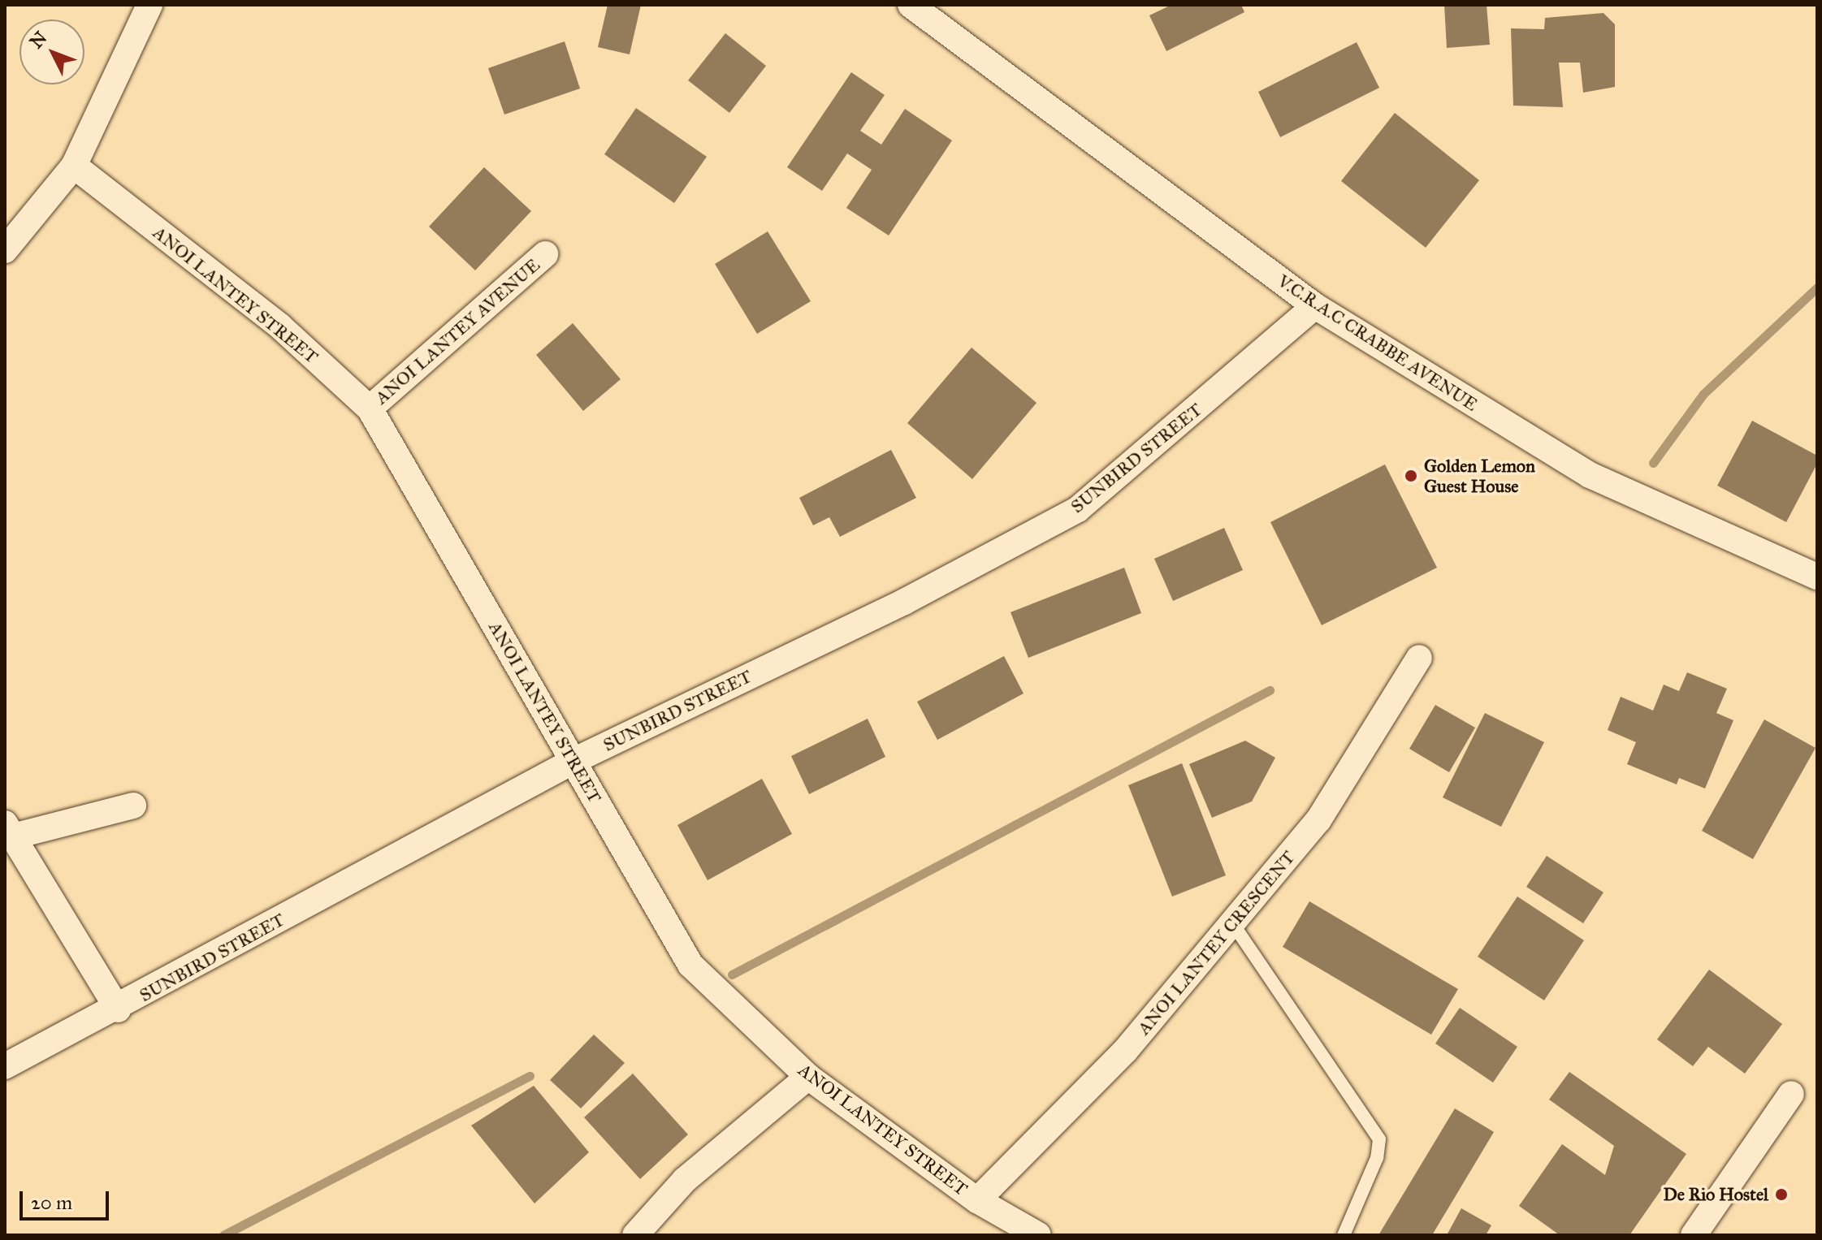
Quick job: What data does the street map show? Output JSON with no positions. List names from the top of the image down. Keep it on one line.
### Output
{"streets":{"street":["ANOI LANTEY STREET","ANOI LANTEY AVENUE","V.C.R.A.C CRABBE AVENUE","SUNBIRD STREET","ANOI LANTEY CRESCENT"]},"crossings":[["ANOI LANTEY STREET","ANOI LANTEY AVENUE"],["ANOI LANTEY STREET","SUNBIRD STREET"],["ANOI LANTEY STREET","ANOI LANTEY CRESCENT"],["V.C.R.A.C CRABBE AVENUE","SUNBIRD STREET"]],"places":["Golden Lemon Guest House","De Rio Hostel"],"scale_bar":"20 m","north":"top left"}
